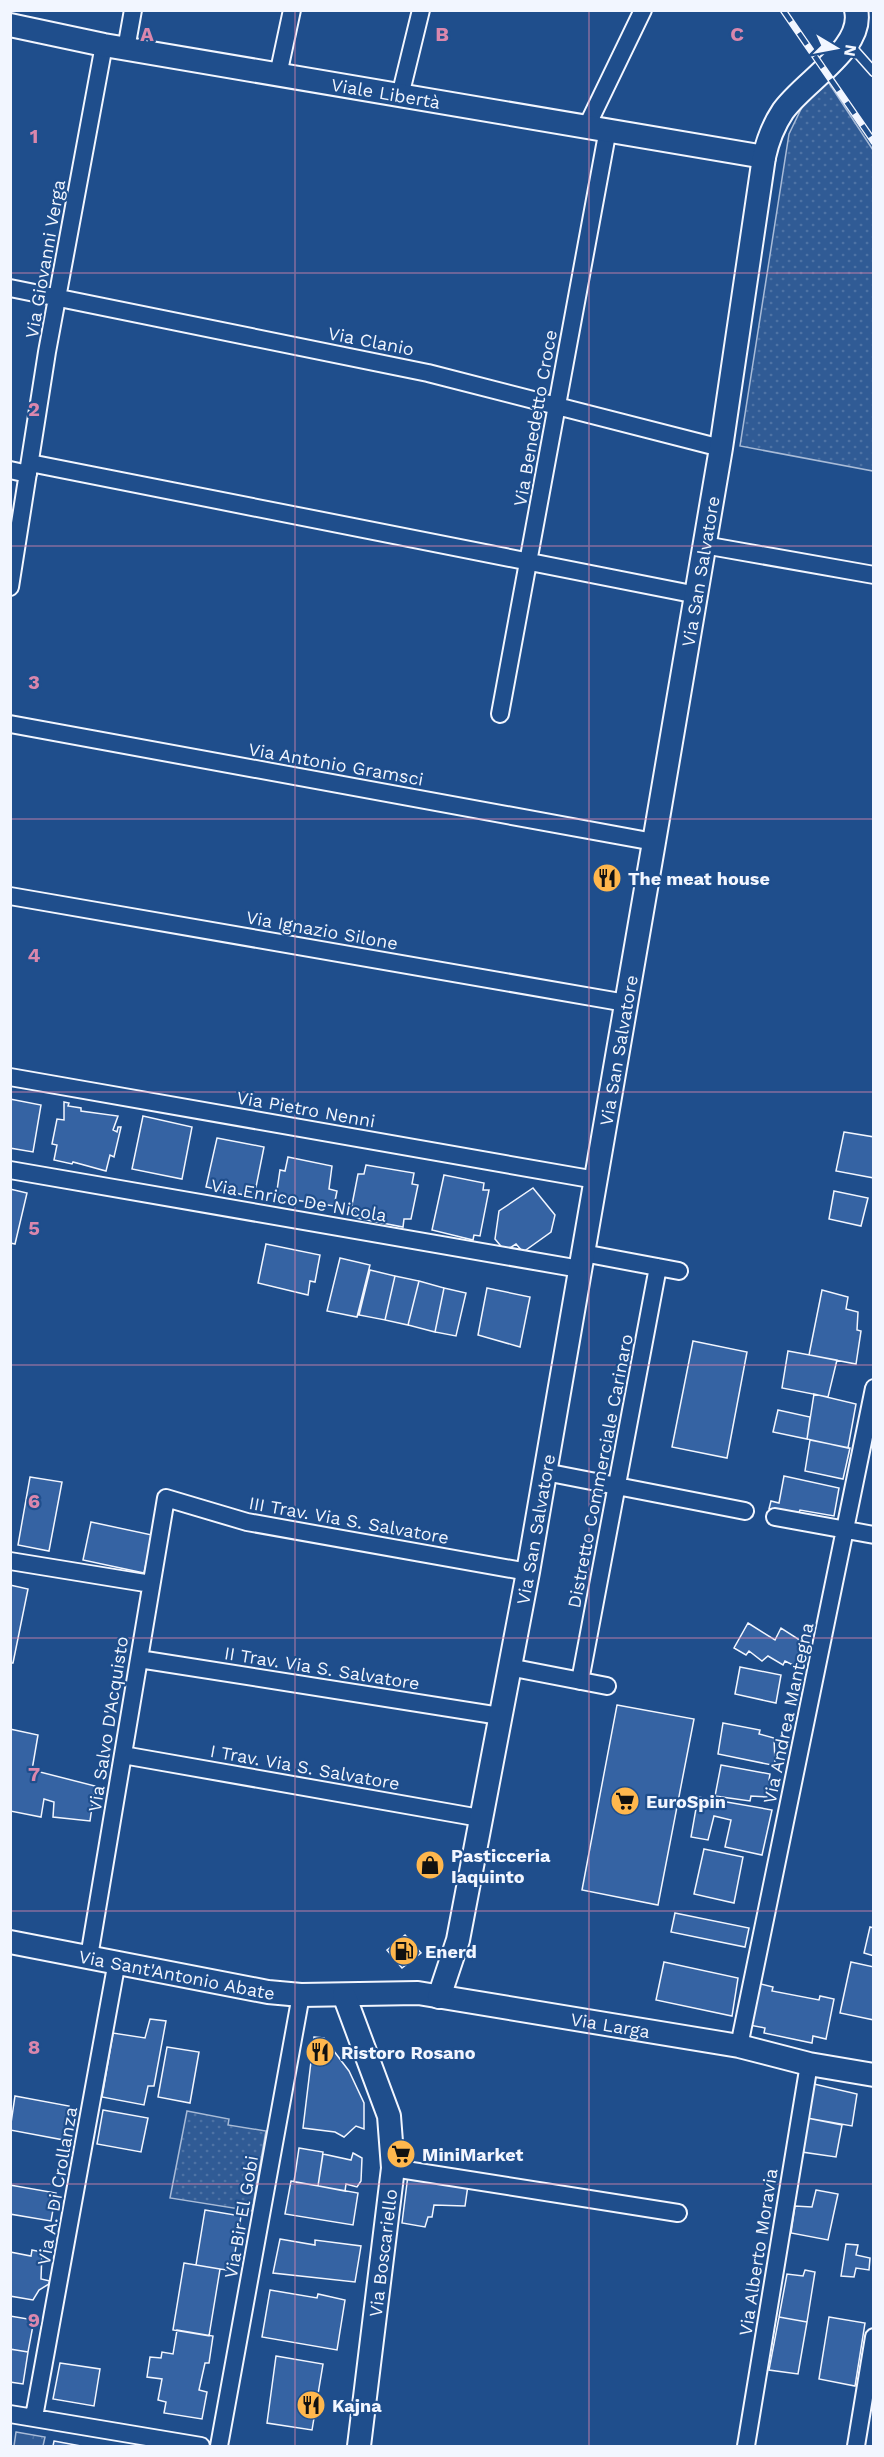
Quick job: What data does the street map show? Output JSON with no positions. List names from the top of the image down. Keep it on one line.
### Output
{"streets":{"street":["Viale Libertà","Via Giovanni Verga","Via Clanio","Via Benedetto Croce","Via San Salvatore","Via Antonio Gramsci","Via Ignazio Silone","Via Pietro Nenni","Via Enrico De Nicola","Distretto Commerciale Carinaro","III Trav. Via S. Salvatore","II Trav. Via S. Salvatore","Via Andrea Mantegna","Via Salvo D'Acquisto","I Trav. Via S. Salvatore","Via Sant'Antonio Abate","Via Larga","Via A. Di Crollanza","Via Bir El Gobi","Via Alberto Moravia","Via Boscariello"]},"crossings":[["Viale Libertà","Via Giovanni Verga"],["Viale Libertà","Via Benedetto Croce"],["Viale Libertà","Via San Salvatore"],["Via Giovanni Verga","Via Clanio"],["Via Clanio","Via Benedetto Croce"],["Via Clanio","Via San Salvatore"],["Via San Salvatore","Via Antonio Gramsci"],["Via San Salvatore","Via Ignazio Silone"],["Via San Salvatore","Via Pietro Nenni"],["Via San Salvatore","Via Enrico De Nicola"],["Via San Salvatore","III Trav. Via S. Salvatore"],["Via San Salvatore","II Trav. Via S. Salvatore"],["Via San Salvatore","I Trav. Via S. Salvatore"],["Via San Salvatore","Via Larga"],["Via Enrico De Nicola","Distretto Commerciale Carinaro"],["III Trav. Via S. Salvatore","Via Salvo D'Acquisto"],["II Trav. Via S. Salvatore","Via Salvo D'Acquisto"],["Via Andrea Mantegna","Via Larga"],["Via Salvo D'Acquisto","I Trav. Via S. Salvatore"],["Via Salvo D'Acquisto","Via Sant'Antonio Abate"],["Via Sant'Antonio Abate","Via Larga"],["Via Sant'Antonio Abate","Via A. Di Crollanza"],["Via Sant'Antonio Abate","Via Bir El Gobi"],["Via Sant'Antonio Abate","Via Boscariello"],["Via Larga","Via Alberto Moravia"],["Via Larga","Via Boscariello"]],"places":{"restaurant":["The meat house","Ristoro Rosano","Kajna"],"supermarket":["EuroSpin","MiniMarket"],"shop":["Pasticceria Iaquinto"],"fuel station":["Enerd"]},"north":"right","grid":{"columns":["A","B","C"],"rows":["1","2","3","4","5","6","7","8","9"]}}
